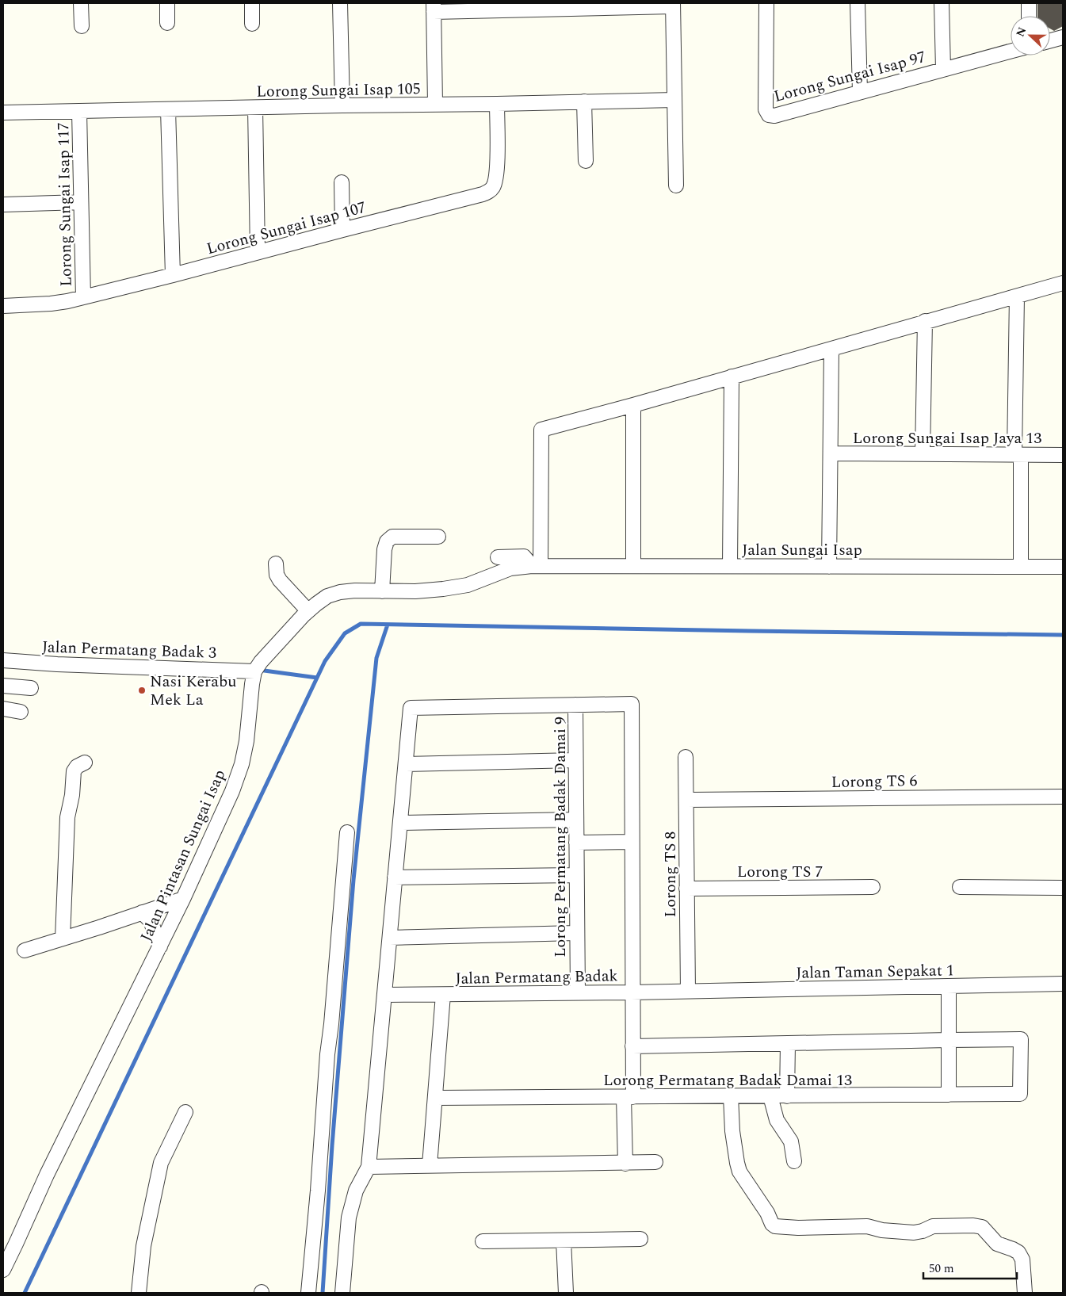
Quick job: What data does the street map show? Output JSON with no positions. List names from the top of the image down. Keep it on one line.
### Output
{"streets":{"street":["Lorong Sungai Isap 97","Lorong Sungai Isap 105","Lorong Sungai Isap 117","Lorong Sungai Isap 107","Lorong Sungai Isap Jaya 13","Jalan Sungai Isap","Jalan Permatang Badak 3","Lorong TS 6","Lorong Permatang Badak Damai 9","Jalan Pintasan Sungai Isap","Lorong TS 7","Lorong TS 8","Jalan Taman Sepakat 1","Jalan Permatang Badak","Lorong Permatang Badak Damai 13"]},"crossings":[["Lorong Sungai Isap 105","Lorong Sungai Isap 117"],["Lorong Sungai Isap 105","Lorong Sungai Isap 107"],["Lorong Sungai Isap 117","Lorong Sungai Isap 107"],["Jalan Sungai Isap","Jalan Pintasan Sungai Isap"],["Jalan Permatang Badak 3","Jalan Pintasan Sungai Isap"],["Lorong TS 6","Lorong TS 8"],["Lorong Permatang Badak Damai 9","Jalan Permatang Badak"],["Lorong TS 7","Lorong TS 8"],["Lorong TS 8","Jalan Taman Sepakat 1"],["Lorong TS 8","Jalan Permatang Badak"],["Jalan Taman Sepakat 1","Jalan Permatang Badak"]],"places":["Nasi Kerabu Mek La"],"scale_bar":"50 m","north":"left"}
